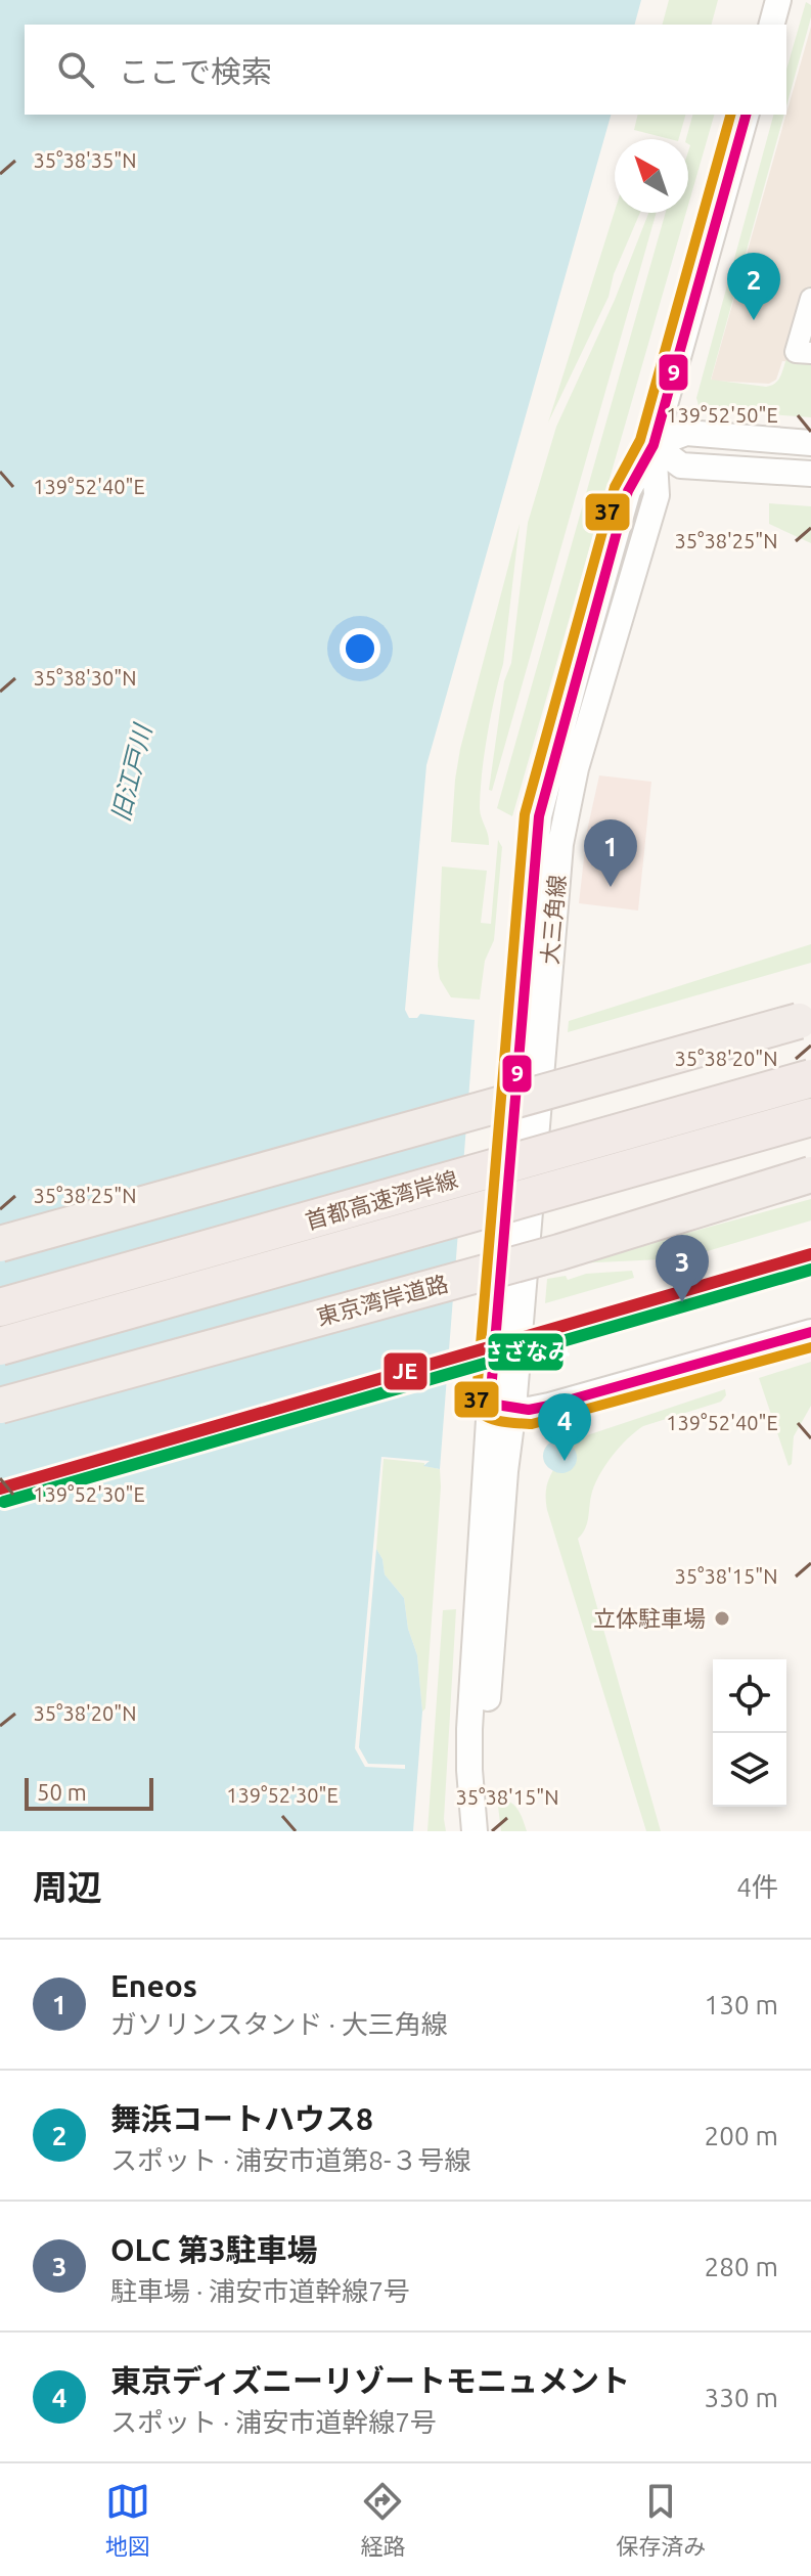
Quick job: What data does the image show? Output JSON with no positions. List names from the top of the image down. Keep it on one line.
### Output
{"streets":{"highway":["首都高速湾岸線","東京湾岸道路"],"street":["大三角線"]},"water":["旧江戸川"],"places":["立体駐車場"],"lines":["transit line 9","transit line 37","transit line JE","transit line さざなみ"],"scale_bar":"50 m","north":"top left","page":{"search":"ここで検索","pins":["2","1","3","4"],"scale":"50 m","heading":["周辺","4件"],"list":[{"mark":"1","name":"Eneos","note":"ガソリンスタンド · 大三角線","value":"130 m"},{"mark":"2","name":"舞浜コートハウス8","note":"スポット · 浦安市道第8-３号線","value":"200 m"},{"mark":"3","name":"OLC 第3駐車場","note":"駐車場 · 浦安市道幹線7号","value":"280 m"},{"mark":"4","name":"東京ディズニーリゾートモニュメント","note":"スポット · 浦安市道幹線7号","value":"330 m"}],"nav":["地図","経路","保存済み"]},"coordinates":["35°38'35\"N","139°52'50\"E","139°52'40\"E","35°38'25\"N","35°38'30\"N","35°38'20\"N","139°52'30\"E","35°38'15\"N"]}
